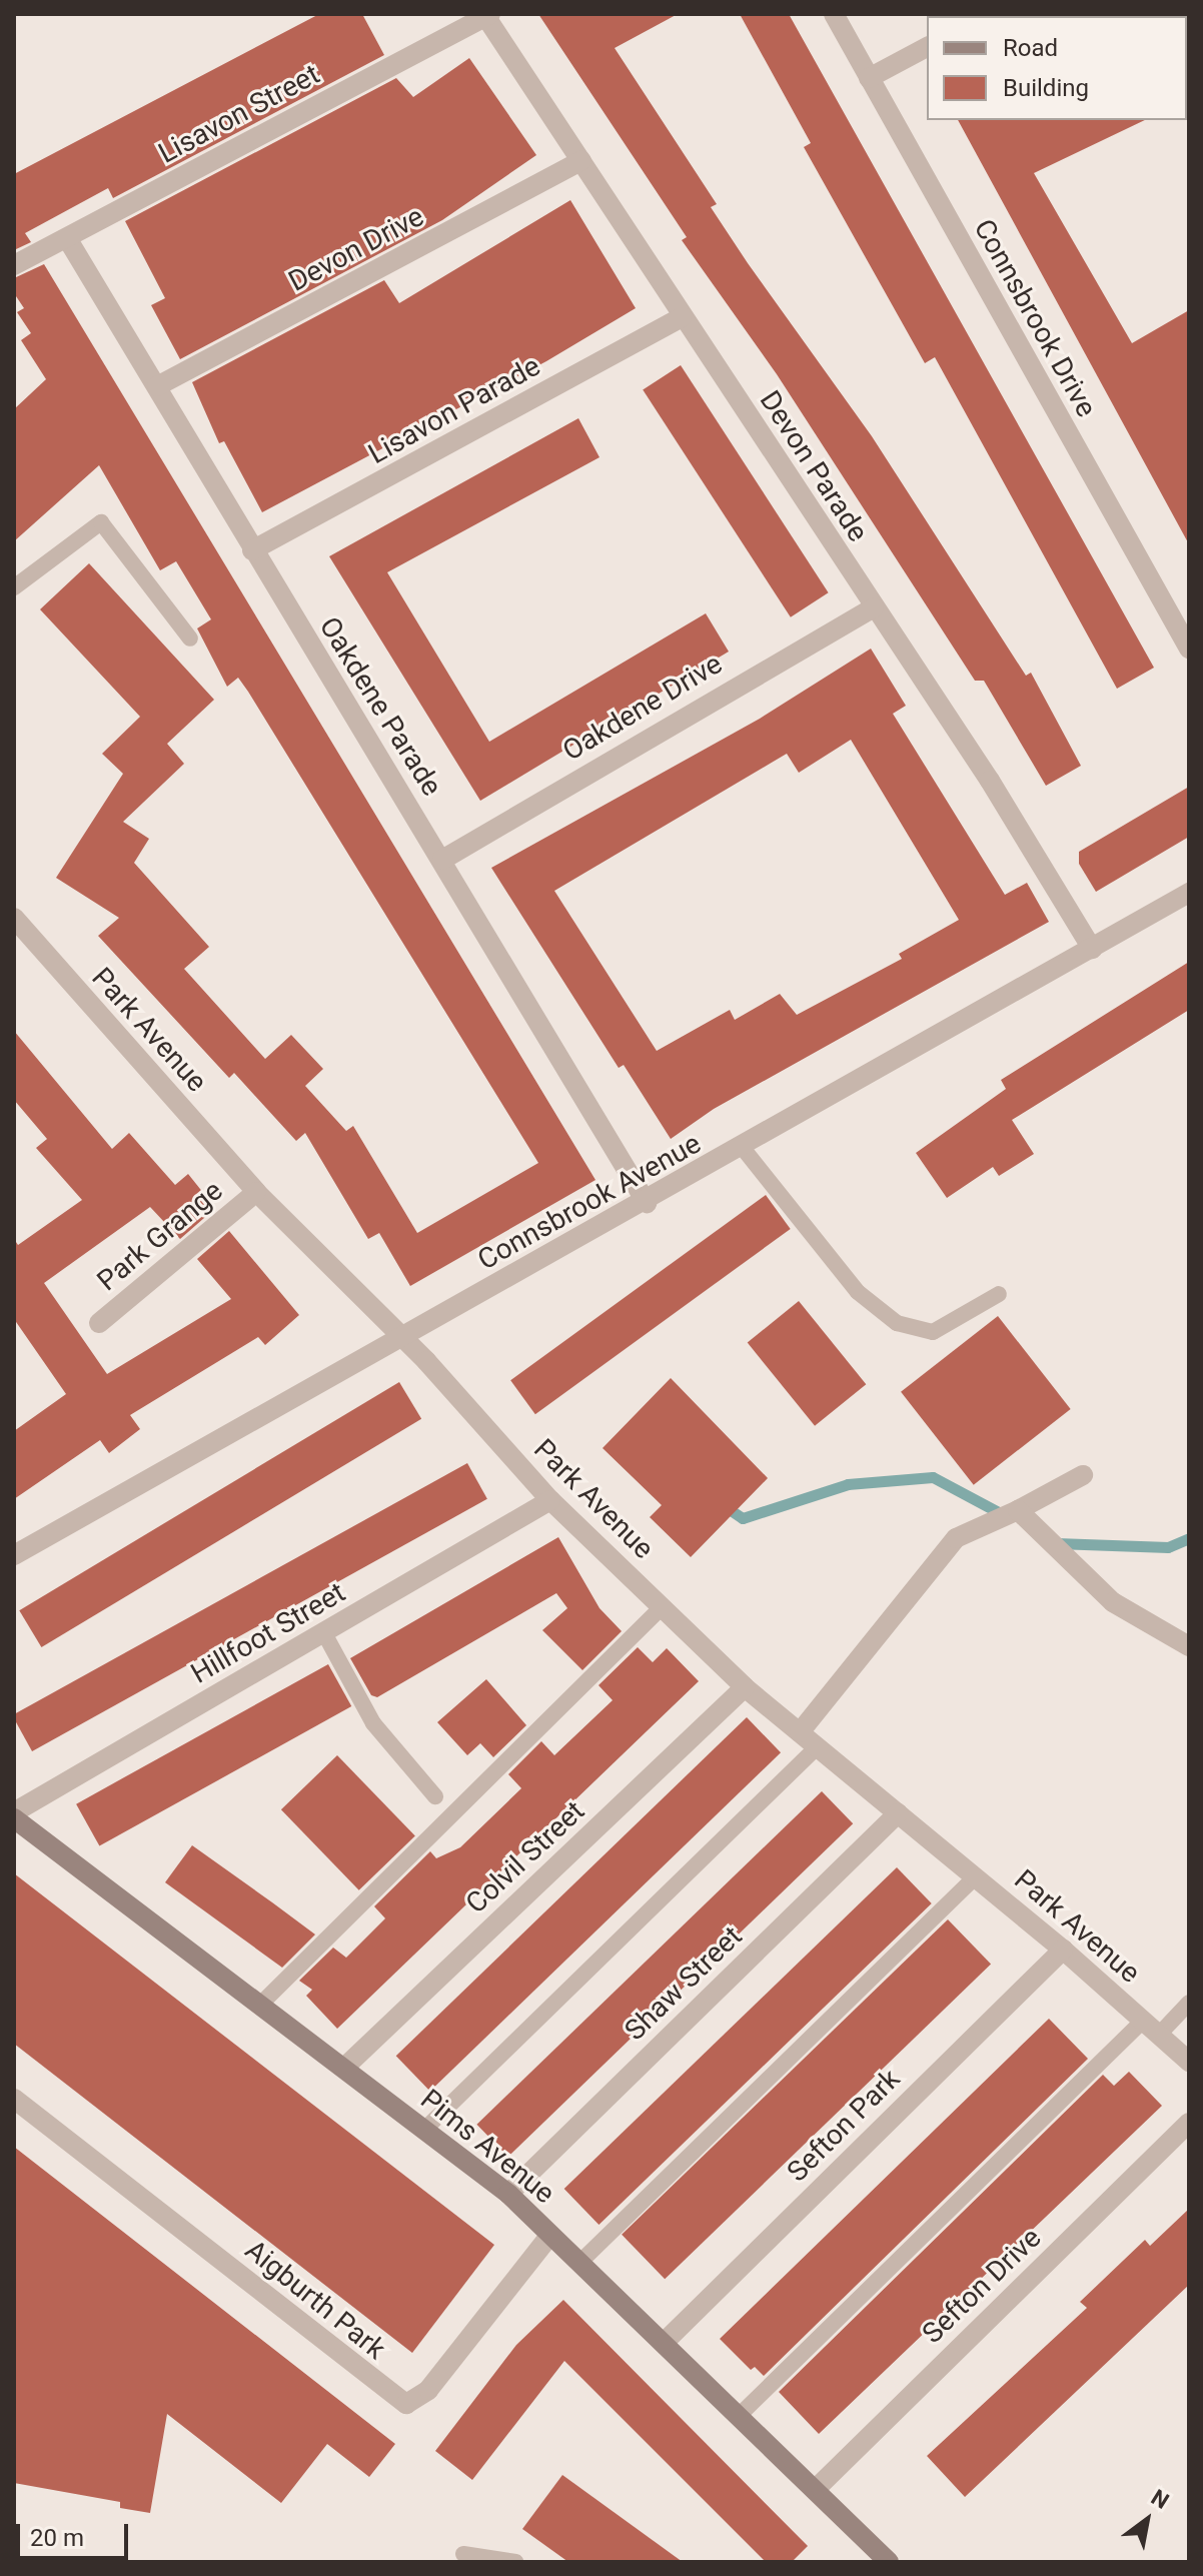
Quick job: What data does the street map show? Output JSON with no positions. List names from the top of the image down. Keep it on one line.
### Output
{"streets":{"street":["Lisavon Street","Devon Drive","Connsbrook Drive","Lisavon Parade","Devon Parade","Oakdene Parade","Oakdene Drive","Park Avenue","Connsbrook Avenue","Park Grange","Hillfoot Street","Colvil Street","Shaw Street","Sefton Park","Pims Avenue","Sefton Drive","Aigburth Park"]},"crossings":[["Lisavon Street","Devon Parade"],["Lisavon Street","Oakdene Parade"],["Devon Drive","Devon Parade"],["Devon Drive","Oakdene Parade"],["Lisavon Parade","Devon Parade"],["Lisavon Parade","Oakdene Parade"],["Devon Parade","Oakdene Drive"],["Devon Parade","Connsbrook Avenue"],["Oakdene Parade","Oakdene Drive"],["Oakdene Parade","Connsbrook Avenue"],["Park Avenue","Connsbrook Avenue"],["Park Avenue","Park Grange"],["Park Avenue","Hillfoot Street"],["Park Avenue","Colvil Street"],["Park Avenue","Shaw Street"],["Park Avenue","Sefton Park"],["Hillfoot Street","Pims Avenue"],["Colvil Street","Pims Avenue"],["Shaw Street","Pims Avenue"],["Sefton Park","Pims Avenue"],["Pims Avenue","Sefton Drive"],["Pims Avenue","Aigburth Park"]],"legend":["Road","Building"],"scale_bar":"20 m","north":"top right"}
